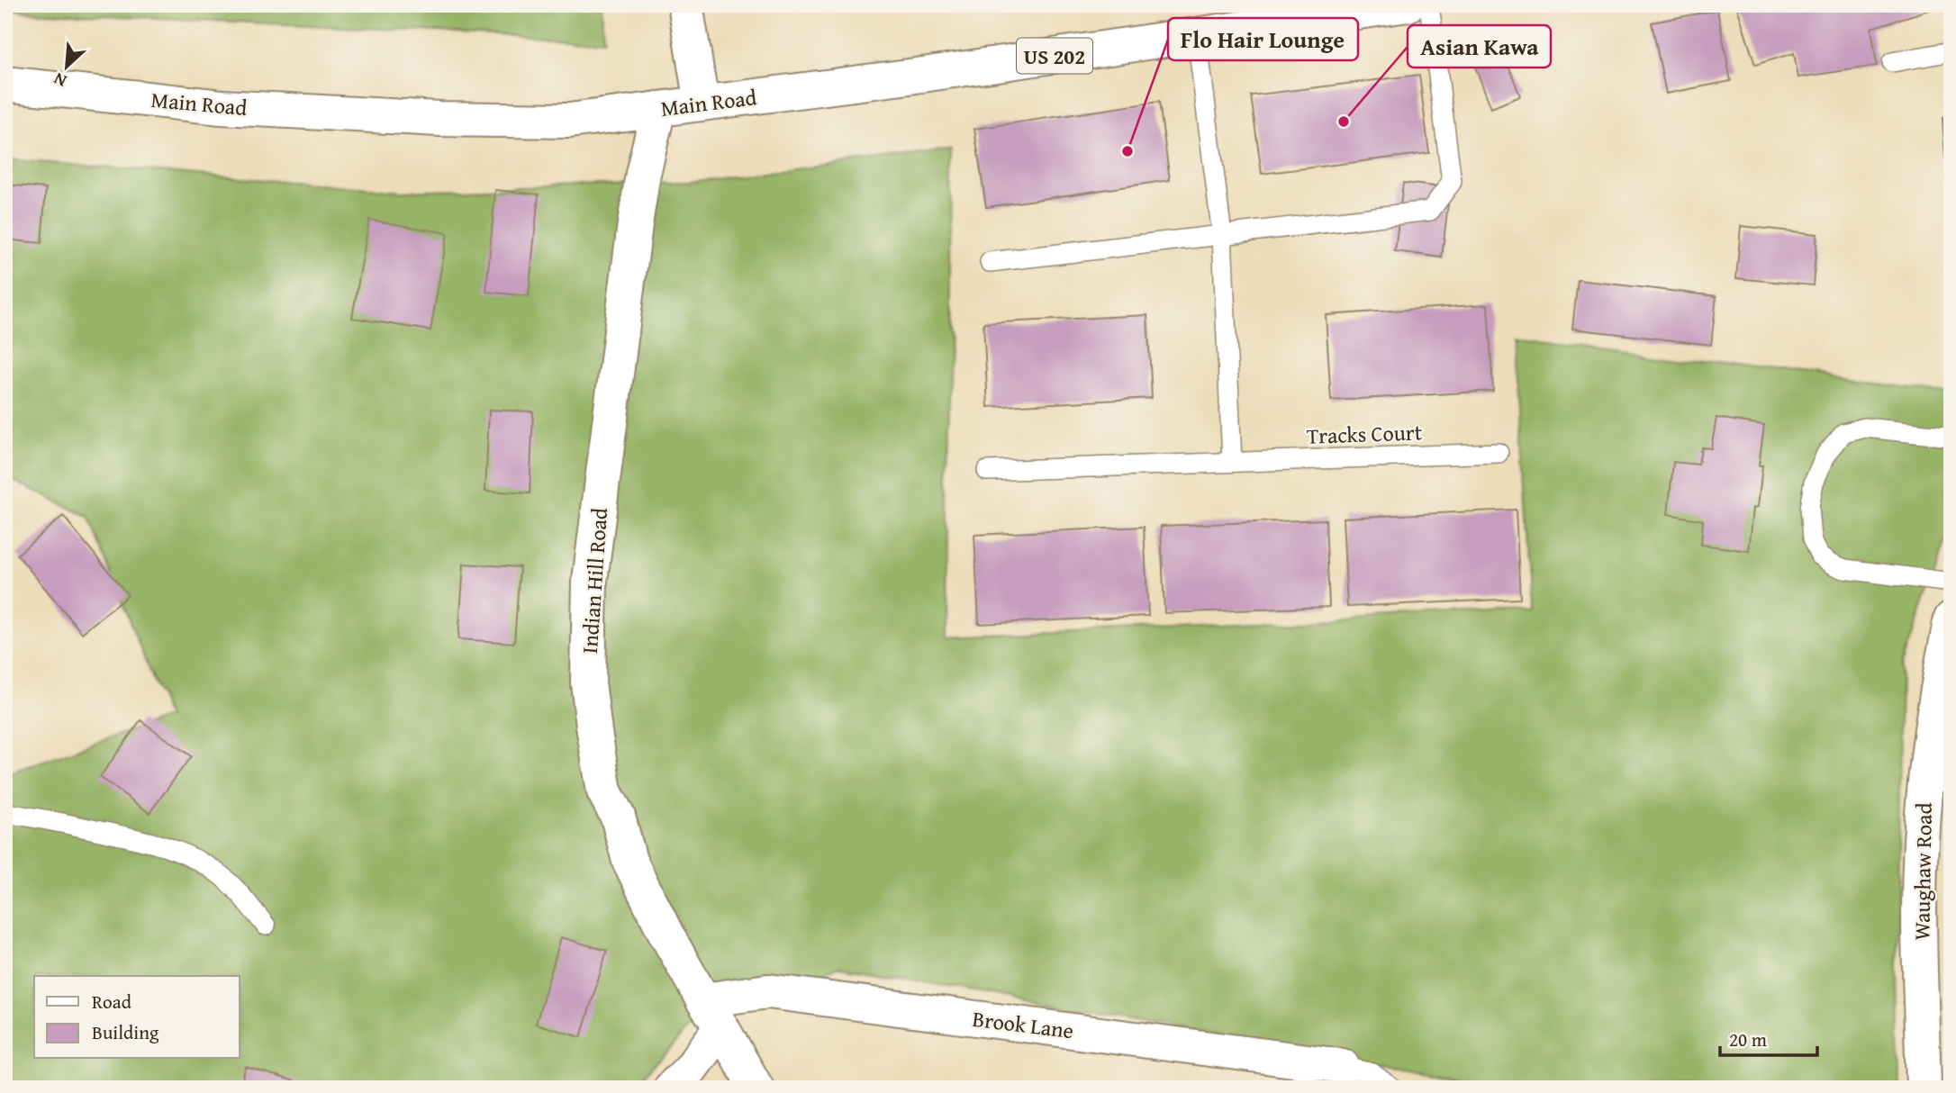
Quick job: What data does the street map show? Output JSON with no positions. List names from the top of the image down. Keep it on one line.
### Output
{"streets":{"street":["US 202","Main Road","Indian Hill Road","Waughaw Road","Brook Lane"],"lane":["Tracks Court"]},"crossings":[["Main Road","Indian Hill Road"],["Indian Hill Road","Brook Lane"]],"places":["Asian Kawa","Flo Hair Lounge"],"legend":["Road","Building"],"scale_bar":"20 m","north":"bottom left"}
